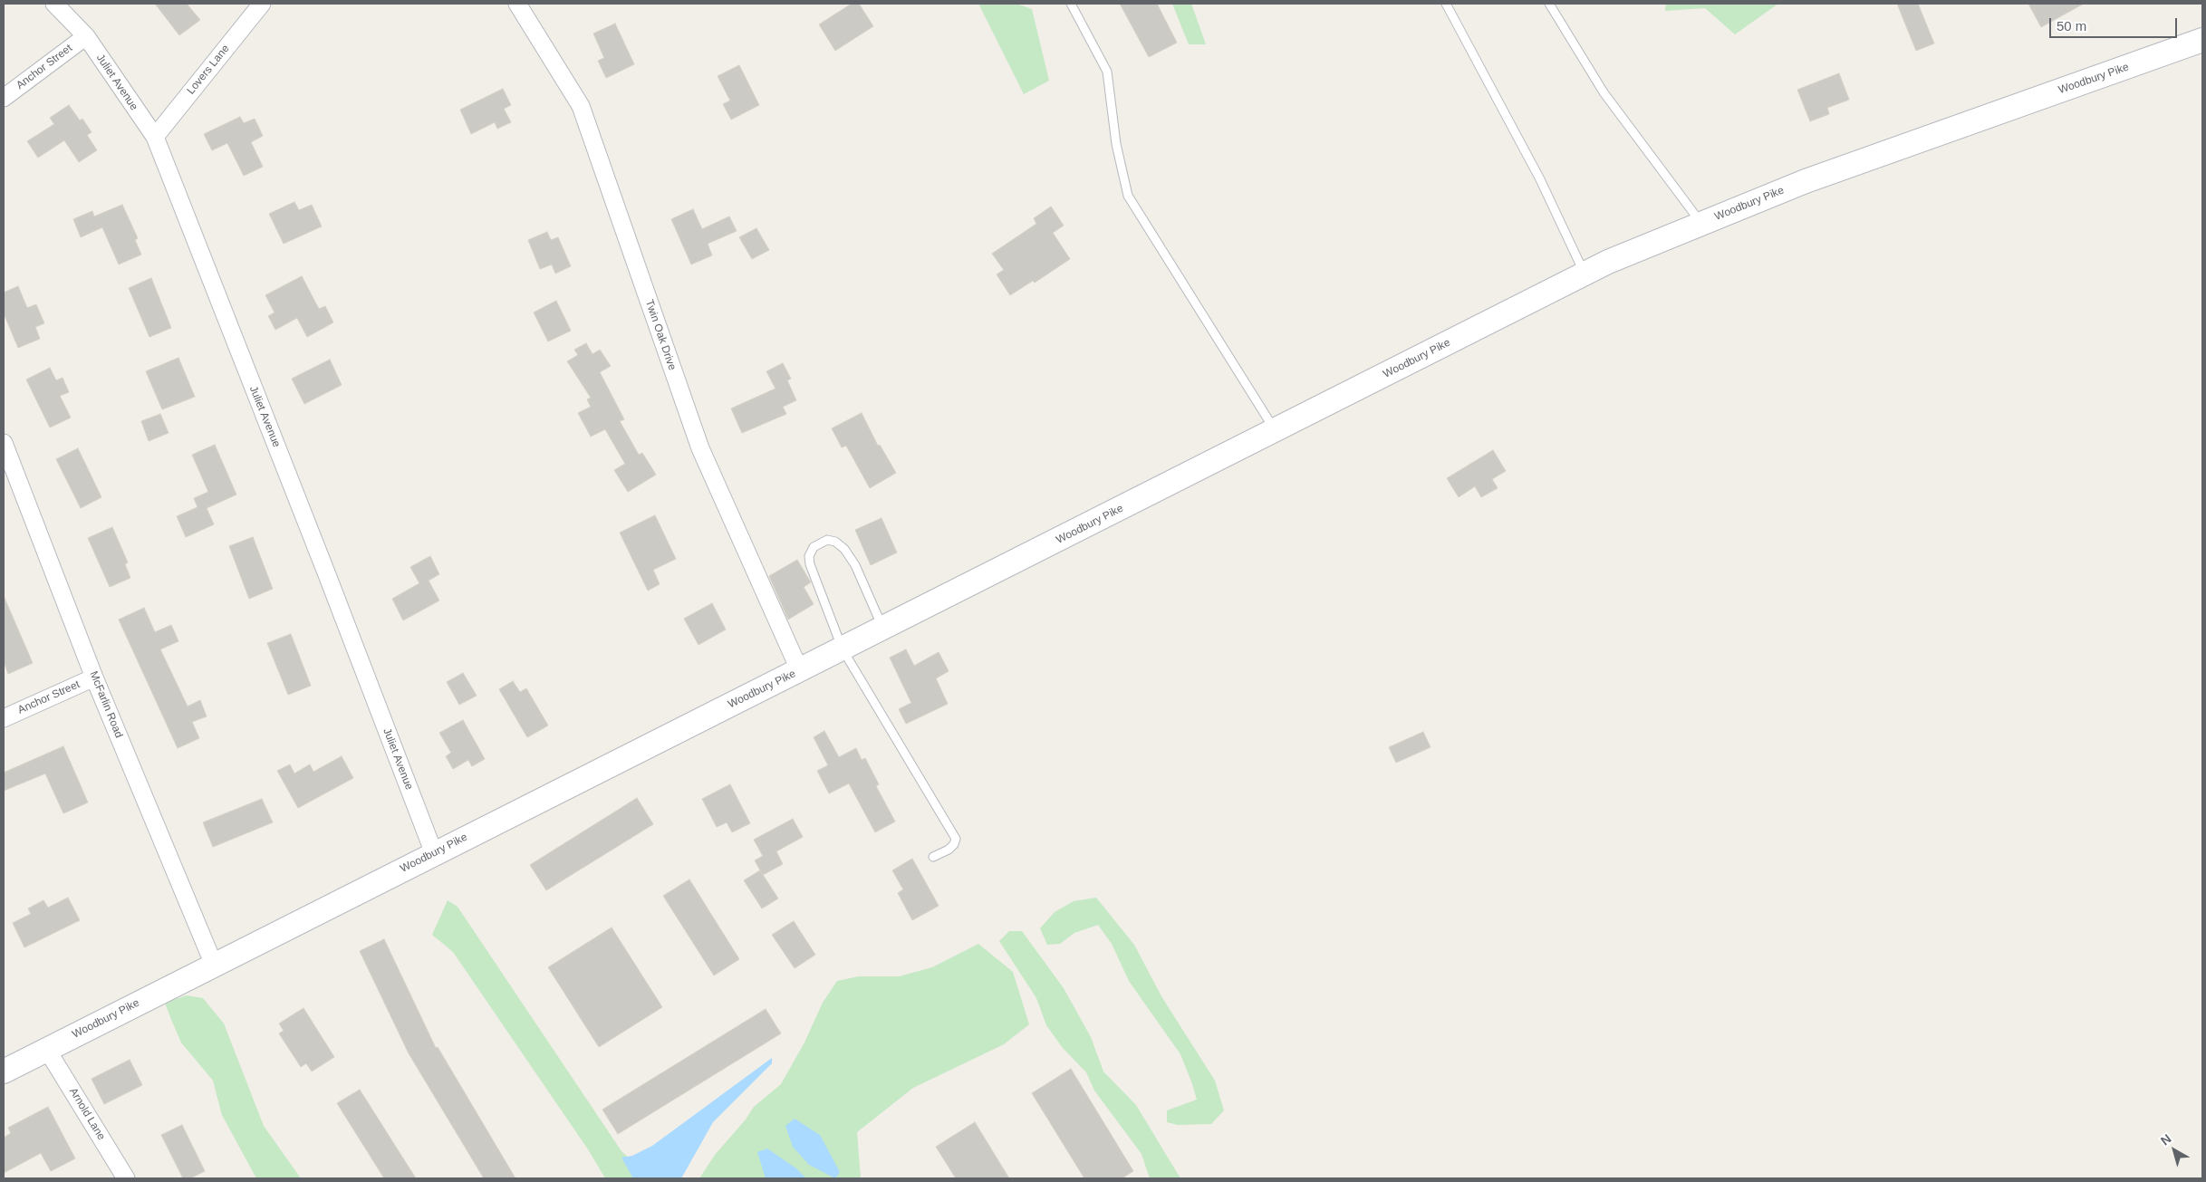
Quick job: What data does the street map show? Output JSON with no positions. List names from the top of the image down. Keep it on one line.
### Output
{"streets":{"street":["Anchor Street","Lovers Lane","Woodbury Pike","Juliet Avenue","Twin Oak Drive","McFarlin Road","Arnold Lane"]},"crossings":[["Anchor Street","Juliet Avenue"],["Anchor Street","McFarlin Road"],["Lovers Lane","Juliet Avenue"],["Woodbury Pike","Juliet Avenue"],["Woodbury Pike","Twin Oak Drive"],["Woodbury Pike","McFarlin Road"],["Woodbury Pike","Arnold Lane"]],"scale_bar":"50 m","north":"top left"}
